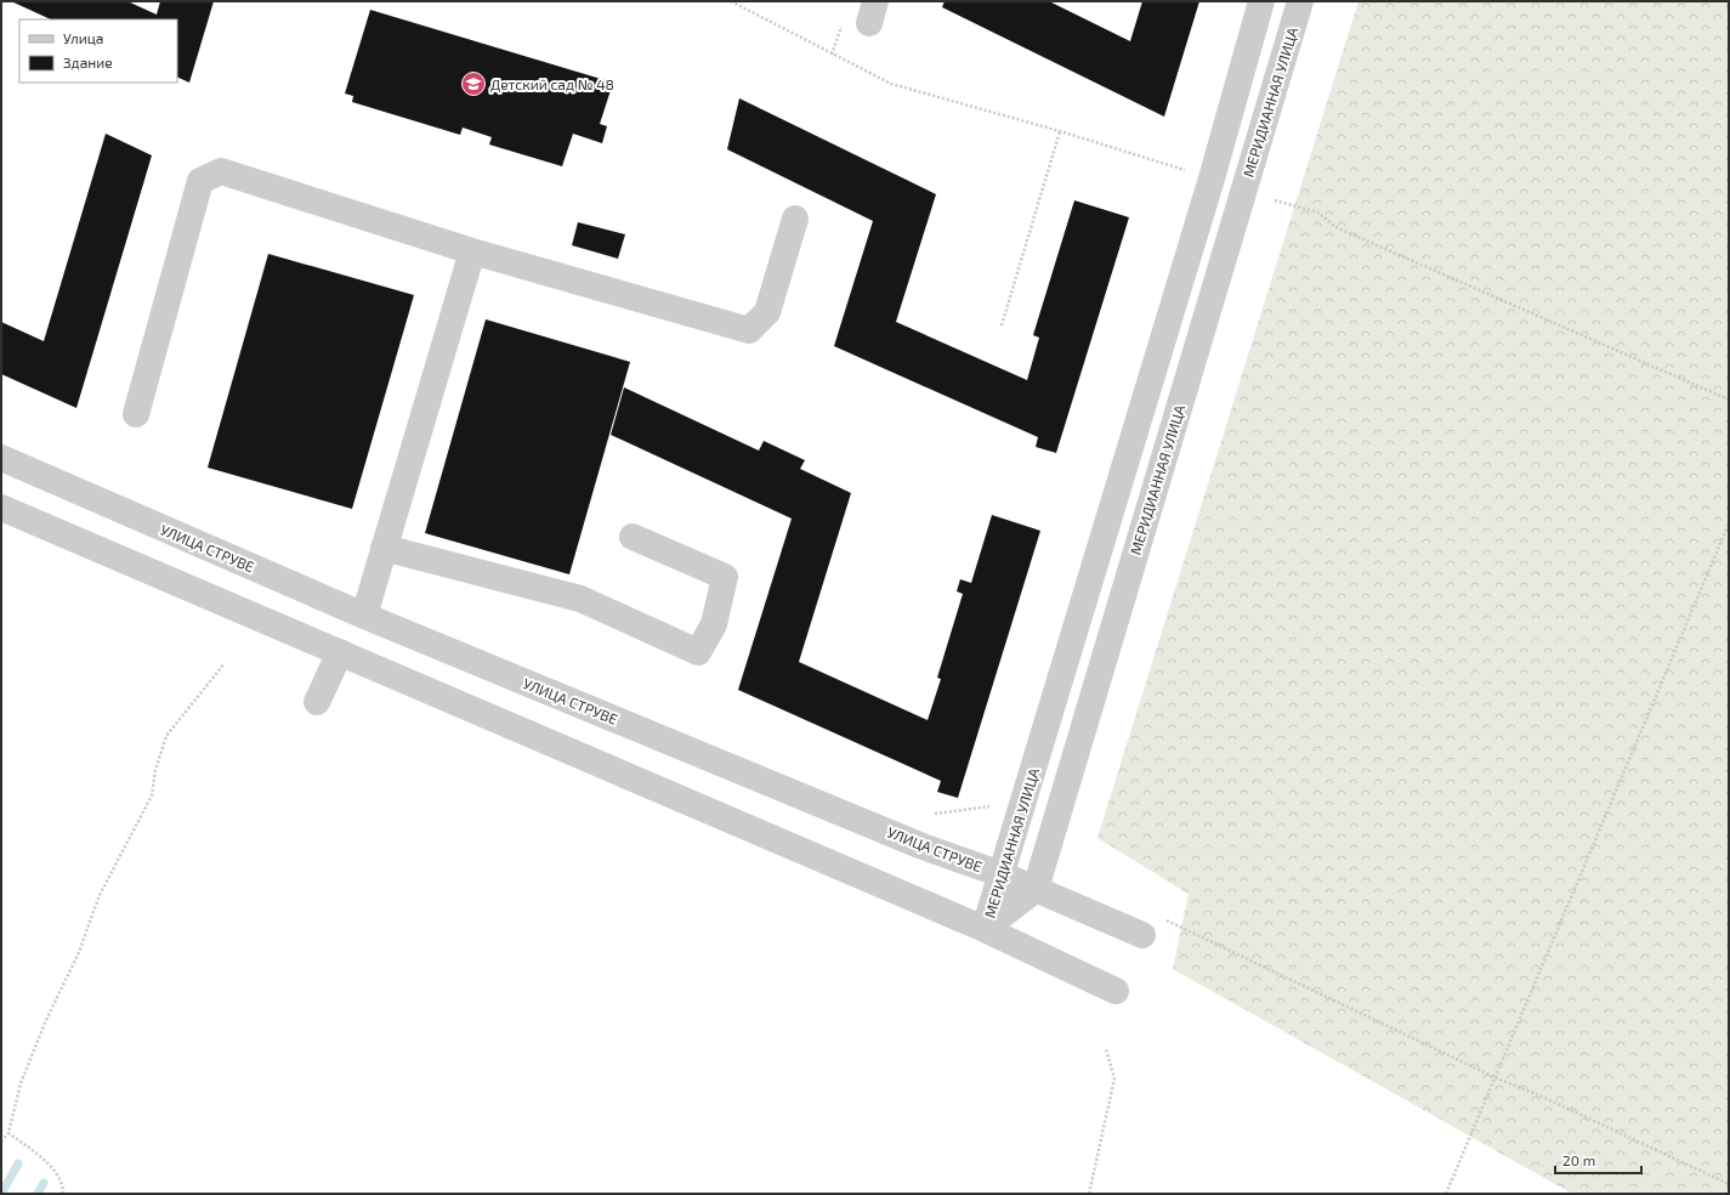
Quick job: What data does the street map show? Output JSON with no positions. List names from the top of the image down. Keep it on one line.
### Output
{"streets":{"street":["МЕРИДИАННАЯ УЛИЦА","УЛИЦА СТРУВЕ"]},"crossings":[["МЕРИДИАННАЯ УЛИЦА","УЛИЦА СТРУВЕ"]],"places":{"school or university":["Детский сад № 48"]},"legend":["Улица","Здание"],"scale_bar":"20 m"}
